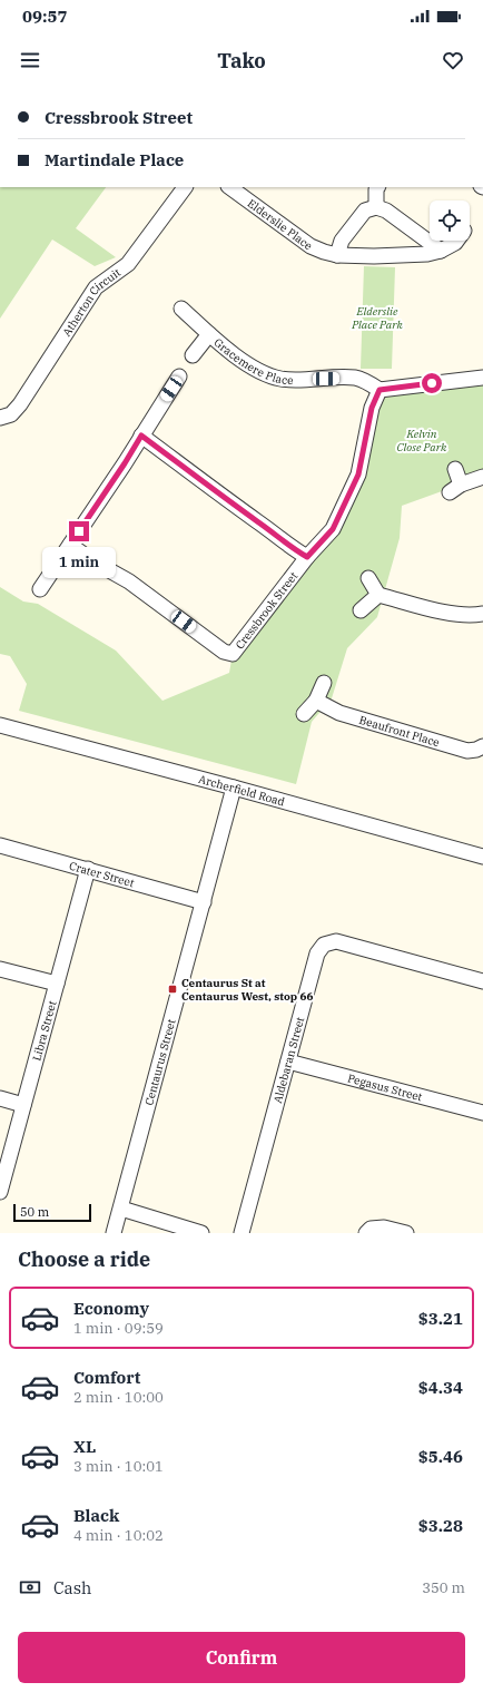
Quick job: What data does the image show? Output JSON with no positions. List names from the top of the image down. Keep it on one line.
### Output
{"streets":{"street":["Elderslie Place","Atherton Circuit","Gracemere Place","Cressbrook Street","Beaufront Place","Archerfield Road","Crater Street","Libra Street","Aldebaran Street","Centaurus Street","Pegasus Street"]},"crossings":[["Gracemere Place","Cressbrook Street"],["Archerfield Road","Centaurus Street"],["Crater Street","Libra Street"],["Crater Street","Centaurus Street"],["Aldebaran Street","Pegasus Street"]],"parks":["Elderslie Place Park","Kelvin Close Park"],"places":{"transit":["Centaurus St at Centaurus West, stop 66"]},"scale_bar":"50 m","page":{"status":"09:57","header":"Tako","banner":["Cressbrook Street","Martindale Place"],"bubble":"1 min","scale":"50 m","heading":"Choose a ride","list":[{"name":"Economy","note":"1 min · 09:59","value":"$3.21"},{"name":"Comfort","note":"2 min · 10:00","value":"$4.34"},{"name":"XL","note":"3 min · 10:01","value":"$5.46"},{"name":"Black","note":"4 min · 10:02","value":"$3.28"}],"pay":["Cash","350 m"],"buttons":"Confirm"}}
